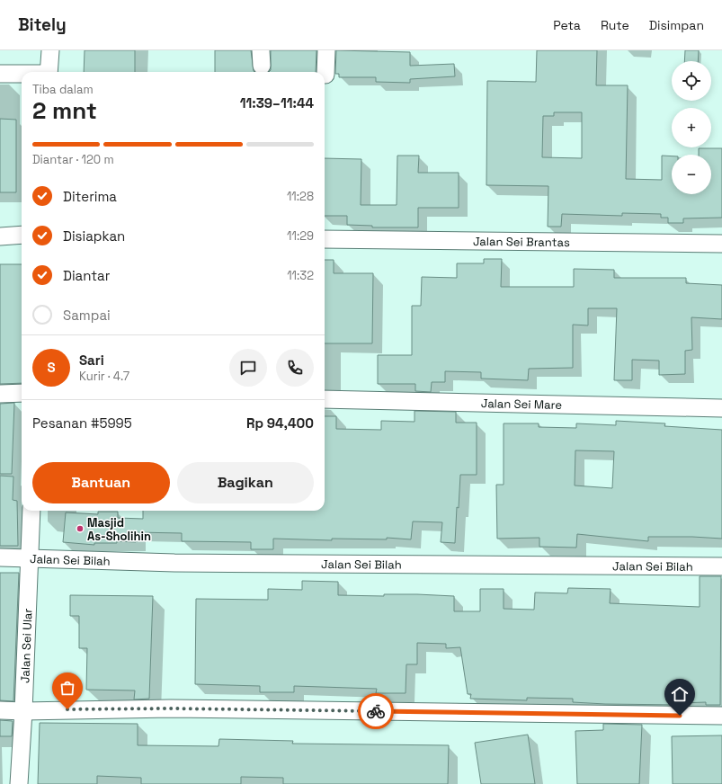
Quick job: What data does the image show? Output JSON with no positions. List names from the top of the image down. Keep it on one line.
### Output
{"streets":{"street":["Jalan Sei Brantas","Jalan Sei Mare","Jalan Sei Bilah","Jalan Sei Ular"]},"crossings":[["Jalan Sei Bilah","Jalan Sei Ular"]],"places":["Masjid As-Sholihin"],"page":{"header":"Bitely","nav":["Peta","Rute","Disimpan"],"map_buttons":["+","−"],"heading":["2 mnt","Tiba dalam","11:39–11:44"],"panel":["Sari","Kurir · 4.7","Pesanan #5995","Rp 94,400"],"bar":"Diantar · 120 m","list":[["Diterima","11:28"],["Disiapkan","11:29"],["Diantar","11:32"],"Sampai"],"round":"S","buttons":["Bantuan","Bagikan"]}}
